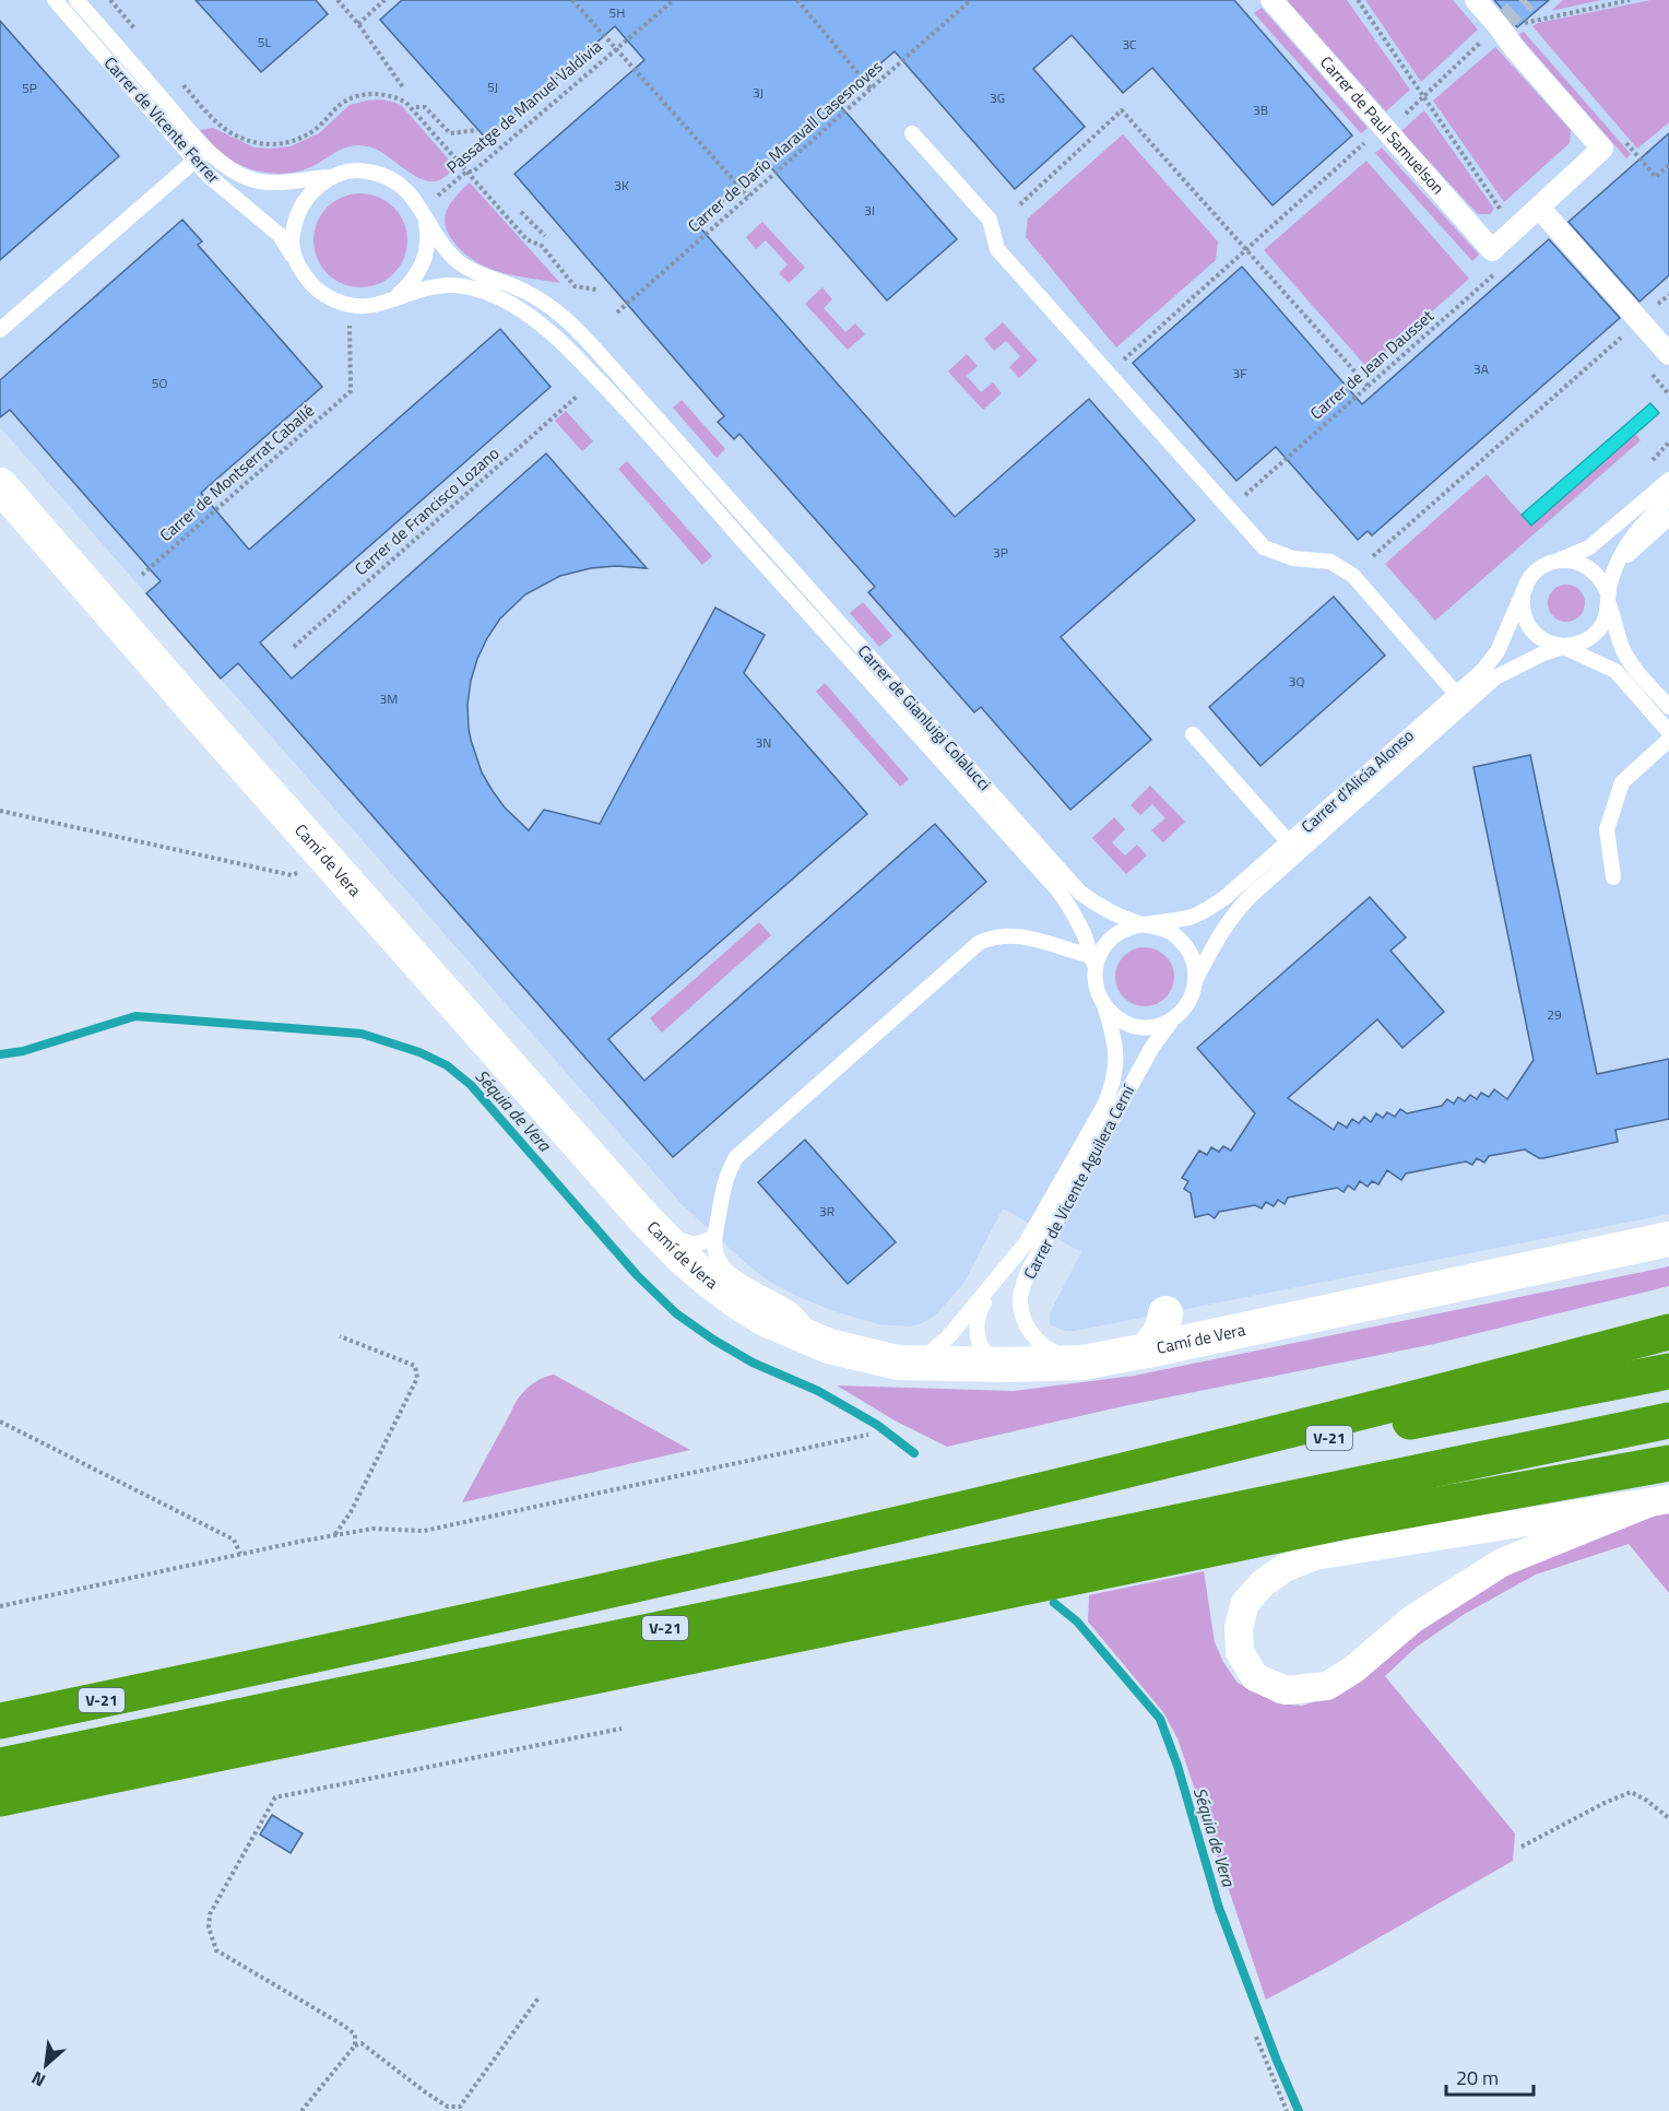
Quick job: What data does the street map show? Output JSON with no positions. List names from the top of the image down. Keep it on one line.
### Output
{"streets":{"highway":["V-21"],"street":["Carrer de Paul Samuelson","Camí de Vera"],"lane":["Carrer de Vicente Ferrer","Carrer de Gianluigi Colalucci","Carrer d'Alicia Alonso","Carrer de Vicente Aguilera Cerní"],"path":["Passatge de Manuel Valdivia","Carrer de Darío Maravall Casesnoves","Carrer de Jean Dausset","Carrer de Montserrat Caballé","Carrer de Francisco Lozano"]},"crossings":[["Passatge de Manuel Valdivia","Carrer de Vicente Ferrer"],["Passatge de Manuel Valdivia","Carrer de Montserrat Caballé"],["Passatge de Manuel Valdivia","Carrer de Gianluigi Colalucci"],["Carrer de Vicente Ferrer","Carrer de Montserrat Caballé"],["Carrer de Vicente Ferrer","Carrer de Gianluigi Colalucci"],["Carrer de Paul Samuelson","Carrer de Jean Dausset"],["Carrer de Montserrat Caballé","Carrer de Gianluigi Colalucci"],["Carrer de Gianluigi Colalucci","Carrer d'Alicia Alonso"],["Carrer de Gianluigi Colalucci","Carrer de Vicente Aguilera Cerní"],["Carrer d'Alicia Alonso","Carrer de Vicente Aguilera Cerní"],["Camí de Vera","Carrer de Vicente Aguilera Cerní"]],"water":["Séquia de Vera"],"house_numbers":["5H","5L","3C","5J","5P","3J","3G","3B","3K","3I","3A","3F","5O","3P","3Q","3M","3N","29","3R"],"scale_bar":"20 m","north":"bottom left"}
